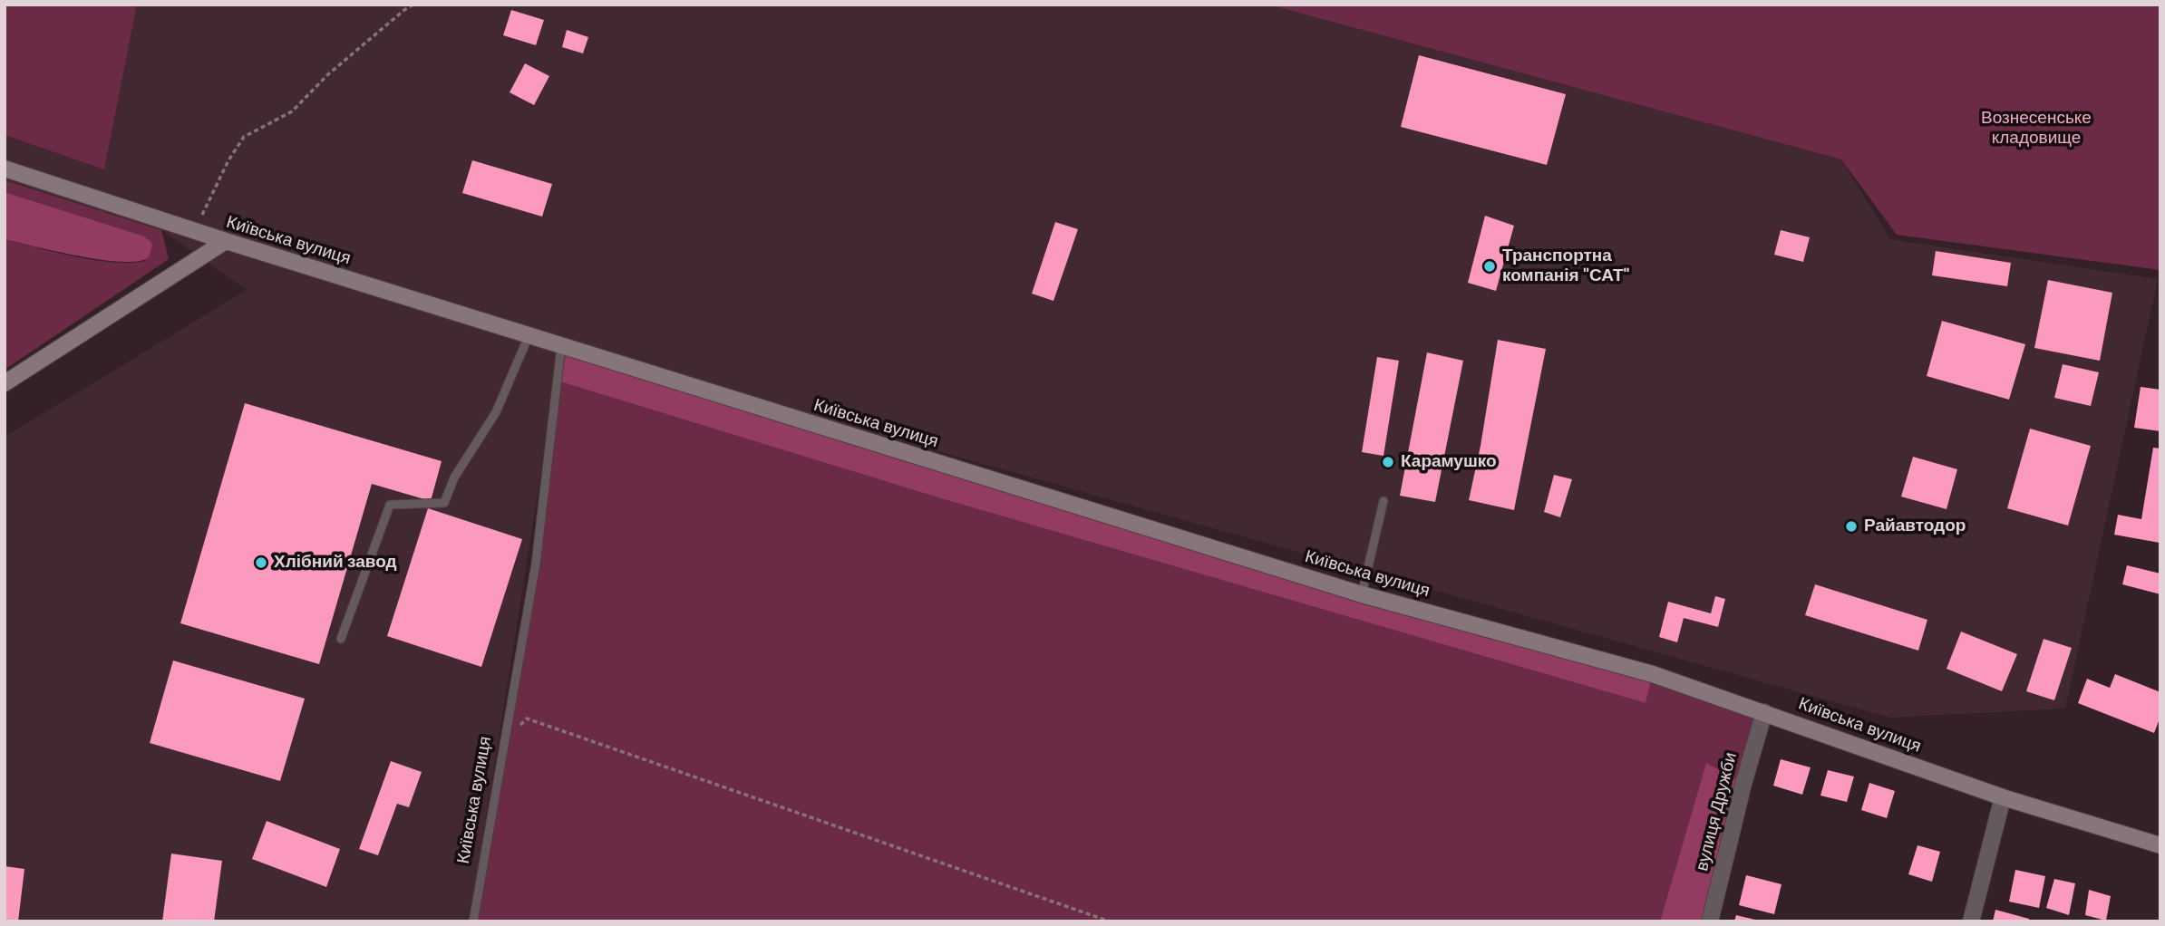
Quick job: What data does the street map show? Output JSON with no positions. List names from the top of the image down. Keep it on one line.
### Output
{"streets":{"main road":["Київська вулиця"],"street":["вулиця Дружби"]},"crossings":[["Київська вулиця","вулиця Дружби"]],"parks":["Вознесенське кладовище"],"places":["Транспортна компанія \"САТ\"","Карамушко","Райавтодор","Хлібний завод"]}
